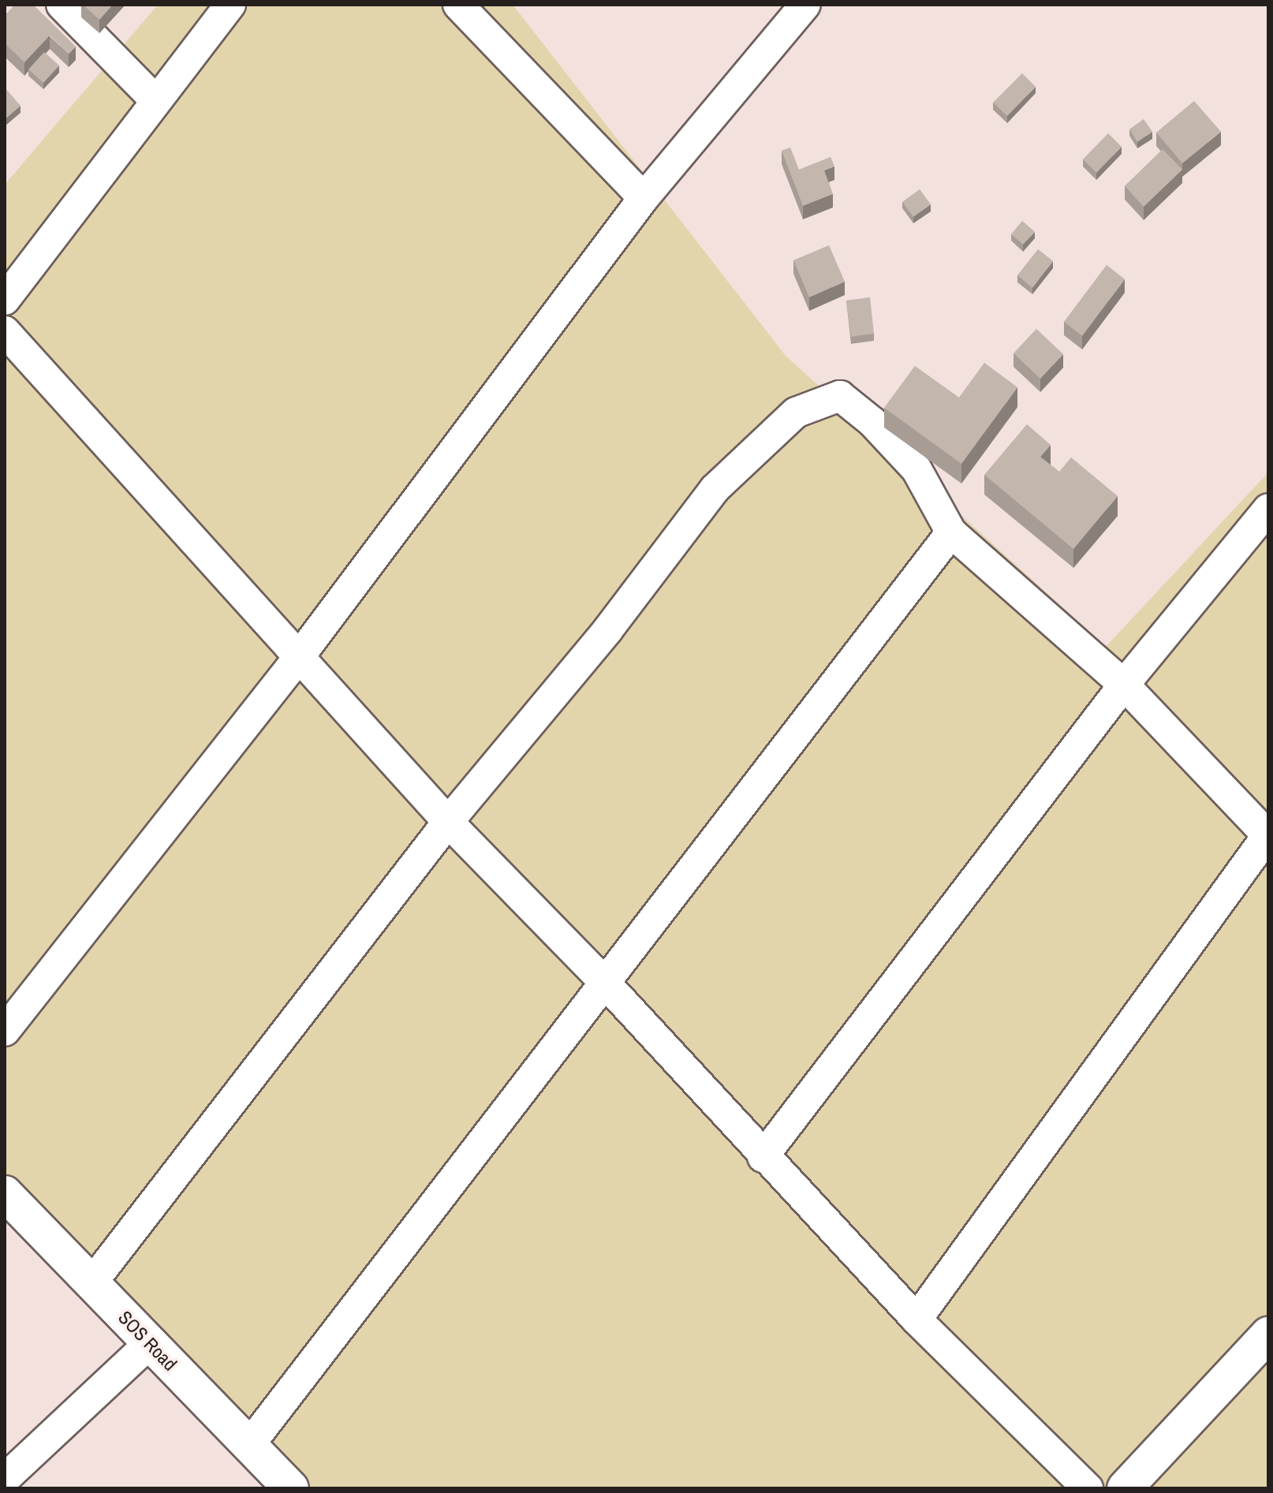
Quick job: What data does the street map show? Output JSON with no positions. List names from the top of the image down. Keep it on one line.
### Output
{"streets":{"street":["SOS Road"]}}
